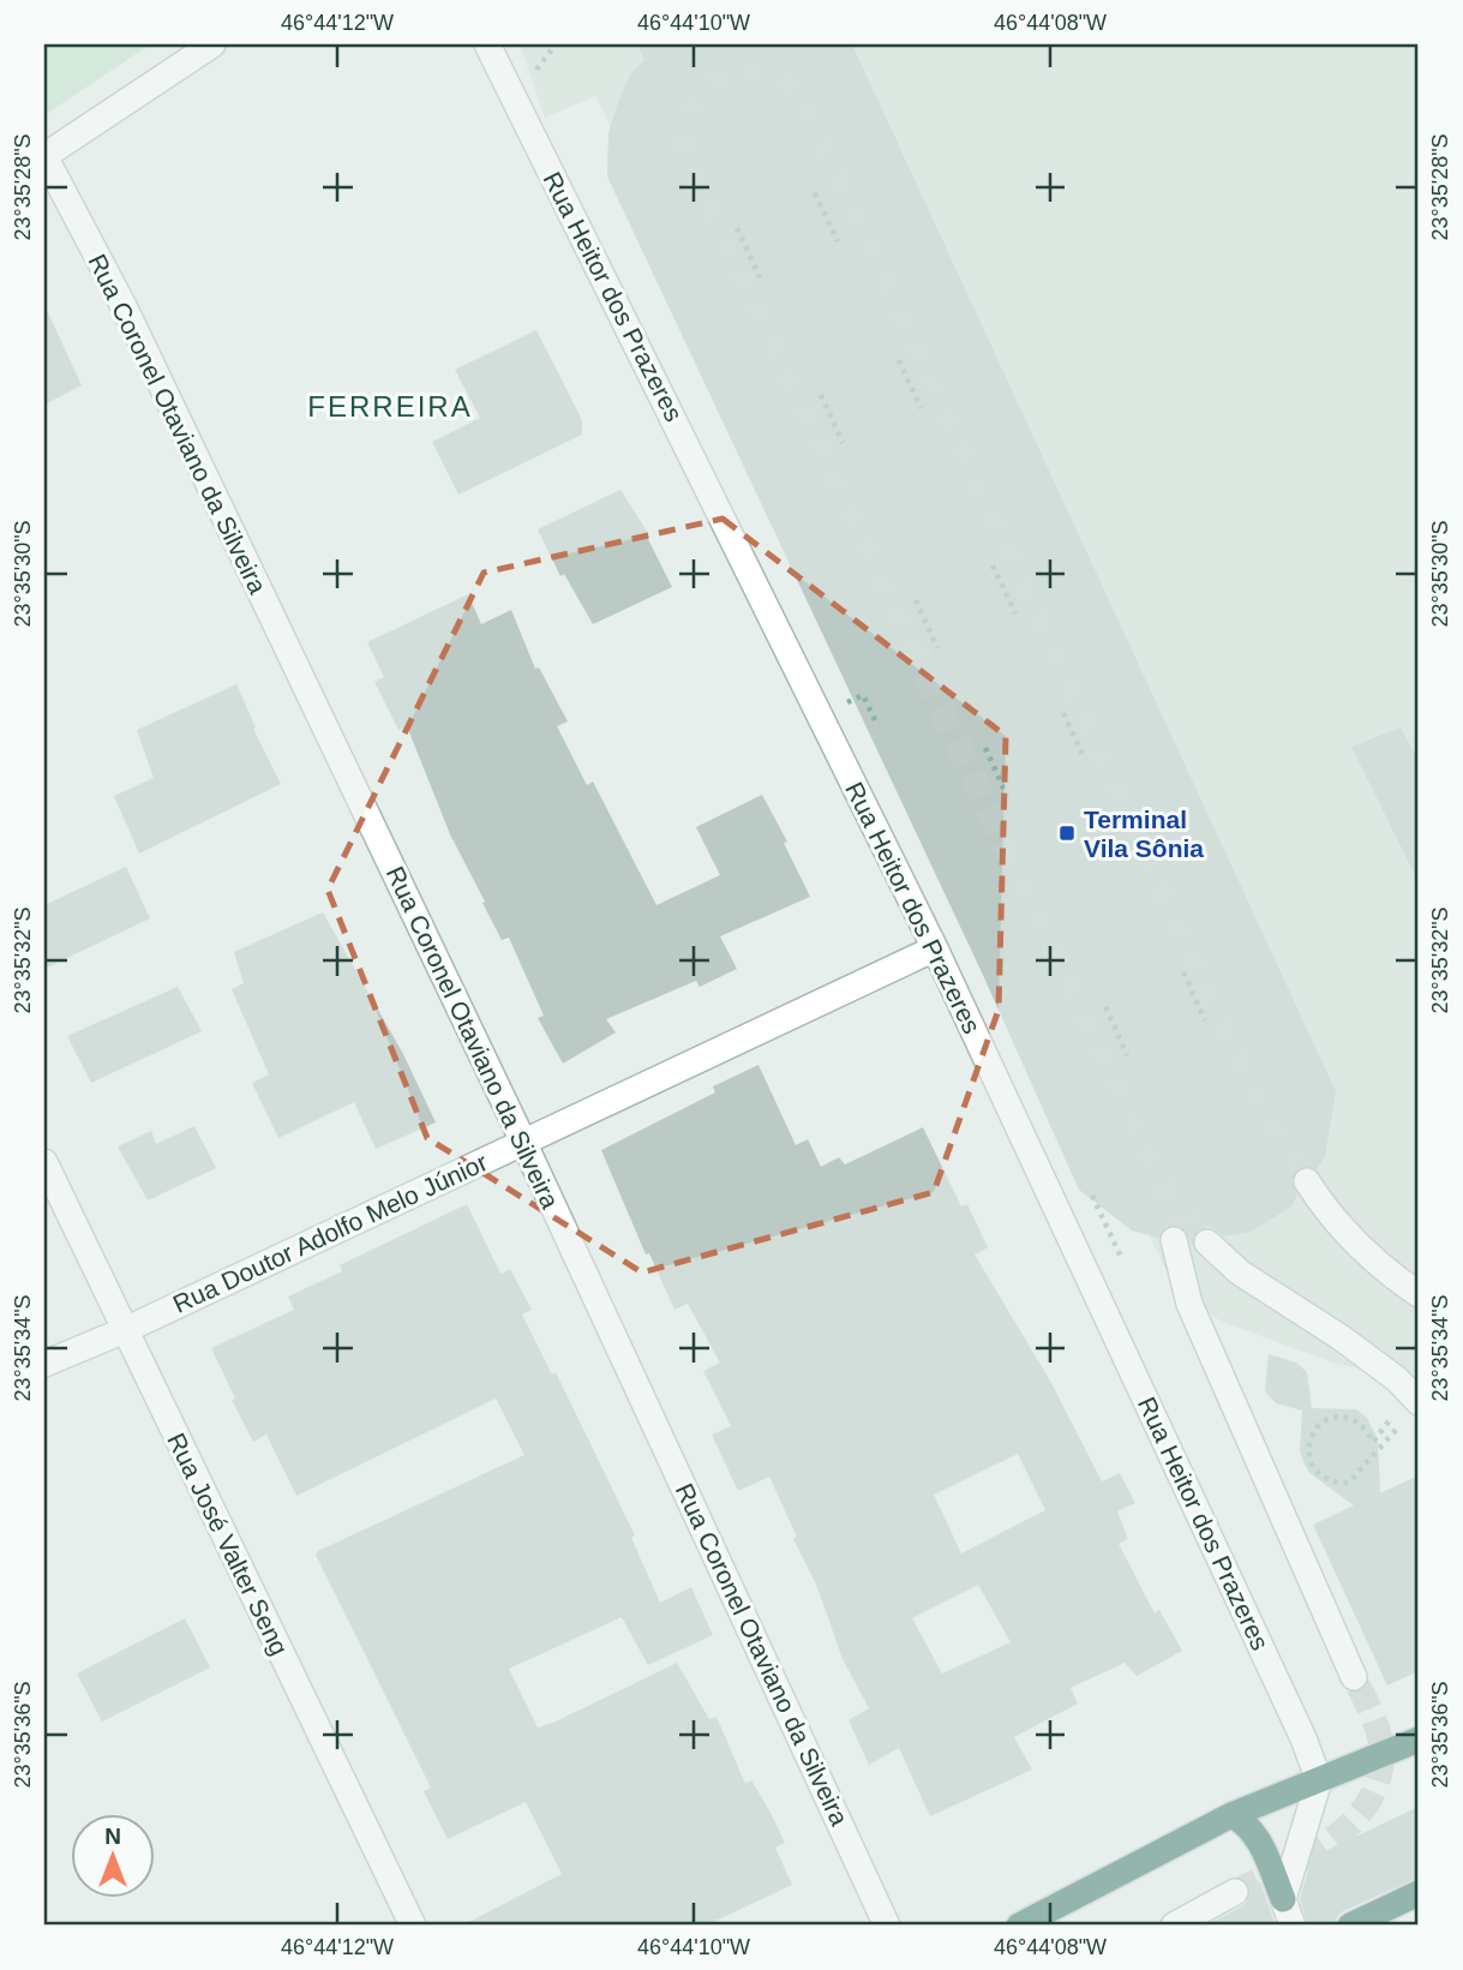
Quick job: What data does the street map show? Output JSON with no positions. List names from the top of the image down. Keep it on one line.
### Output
{"streets":{"street":["Rua Heitor dos Prazeres","Rua Coronel Otaviano da Silveira","Rua Doutor Adolfo Melo Júnior","Rua José Valter Seng"]},"crossings":[["Rua Heitor dos Prazeres","Rua Doutor Adolfo Melo Júnior"],["Rua Coronel Otaviano da Silveira","Rua Doutor Adolfo Melo Júnior"],["Rua Doutor Adolfo Melo Júnior","Rua José Valter Seng"]],"districts":["FERREIRA"],"places":{"transit":["Terminal Vila Sônia"]},"north":"top","coordinates":["46°44'12\"W","46°44'10\"W","46°44'08\"W","23°35'28\"S","23°35'30\"S","23°35'32\"S","23°35'34\"S","23°35'36\"S"]}
